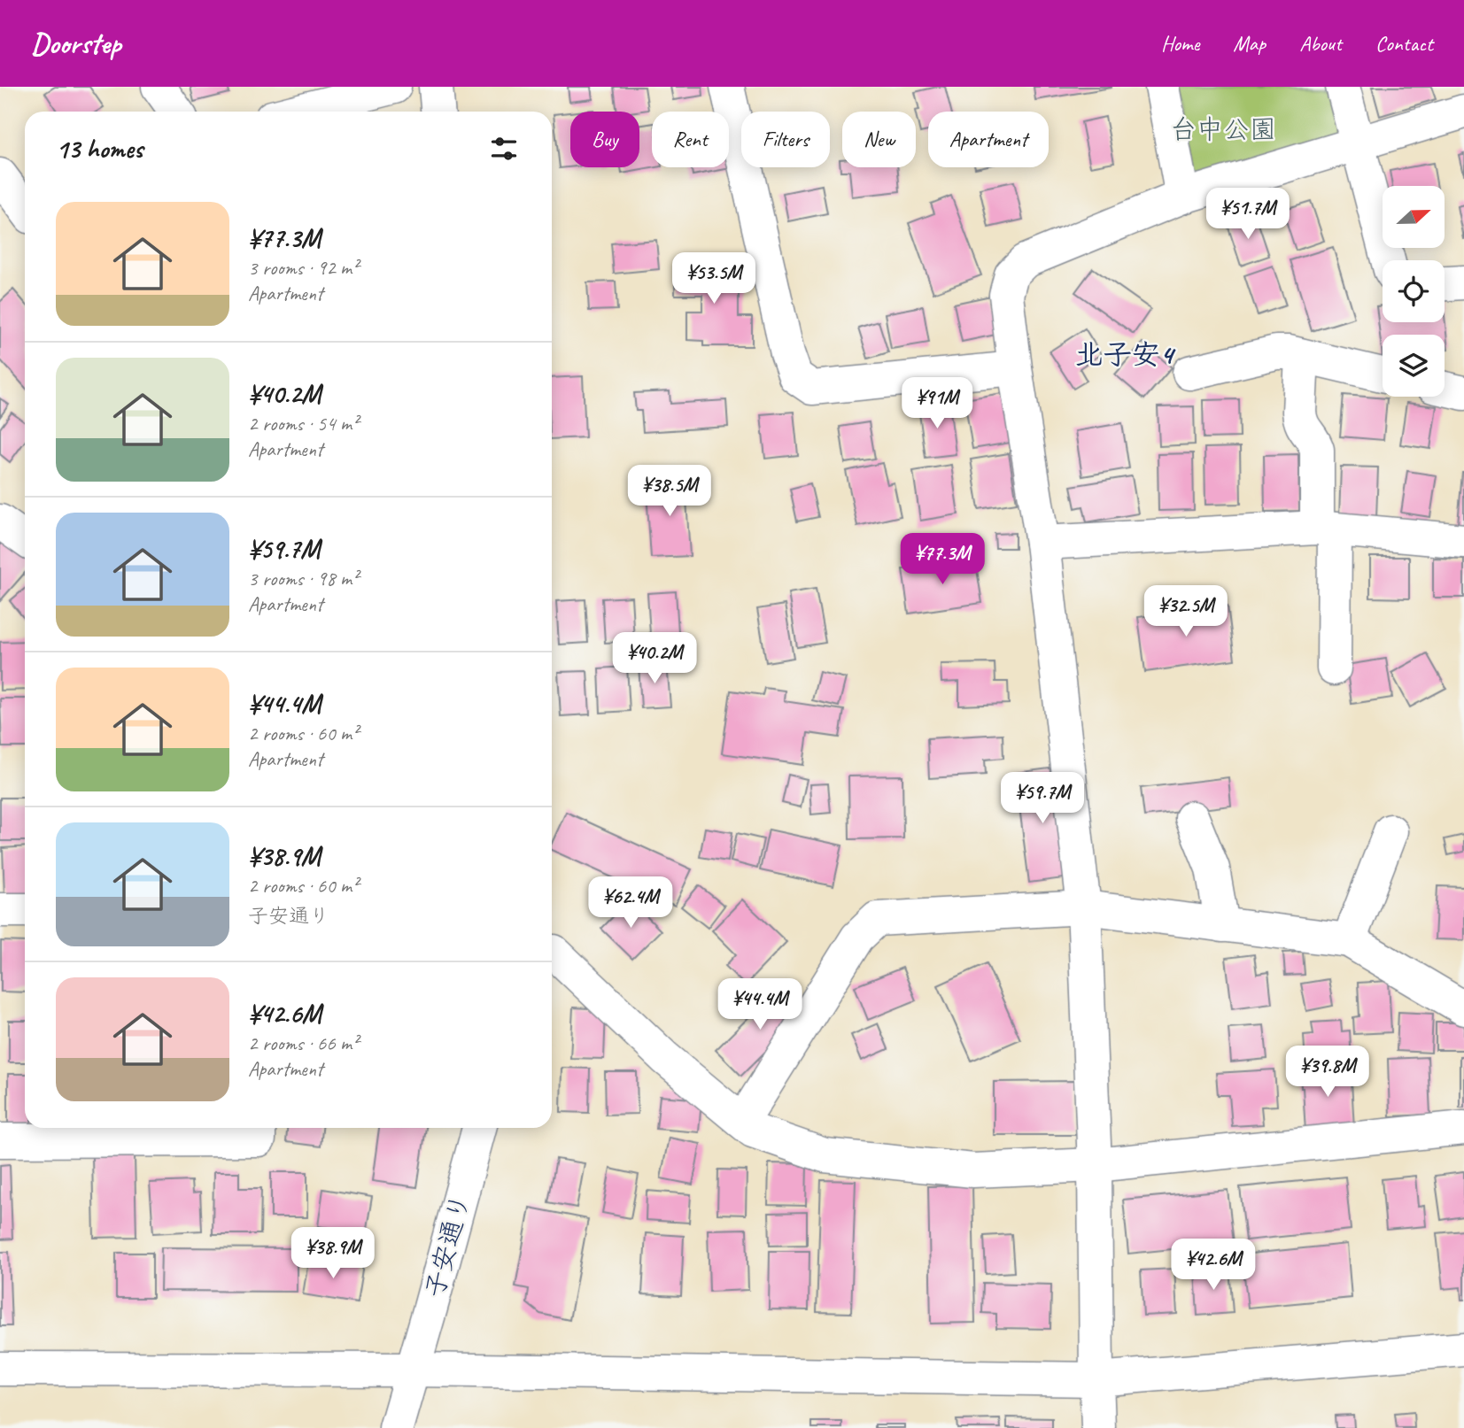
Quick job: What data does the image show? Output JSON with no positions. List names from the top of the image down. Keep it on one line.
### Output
{"streets":{"street":["子安通り"]},"districts":["北子安4"],"parks":["台中公園"],"north":"right","page":{"header":"Doorstep","nav":["Home","Map","About","Contact"],"chip":["Buy","Rent","Filters","New","Apartment"],"heading":"13 homes","list":[{"name":"¥77.3M","note":"3 rooms · 92 m² · Apartment"},{"name":"¥40.2M","note":"2 rooms · 54 m² · Apartment"},{"name":"¥59.7M","note":"3 rooms · 98 m² · Apartment"},{"name":"¥44.4M","note":"2 rooms · 60 m² · Apartment"},{"name":"¥38.9M","note":"2 rooms · 60 m² · 子安通り"},{"name":"¥42.6M","note":"2 rooms · 66 m² · Apartment"}],"price":["¥51.7M","¥53.5M","¥91M","¥38.5M","¥77.3M","¥32.5M","¥40.2M","¥59.7M","¥62.4M","¥44.4M","¥39.8M","¥38.9M","¥42.6M"]}}
